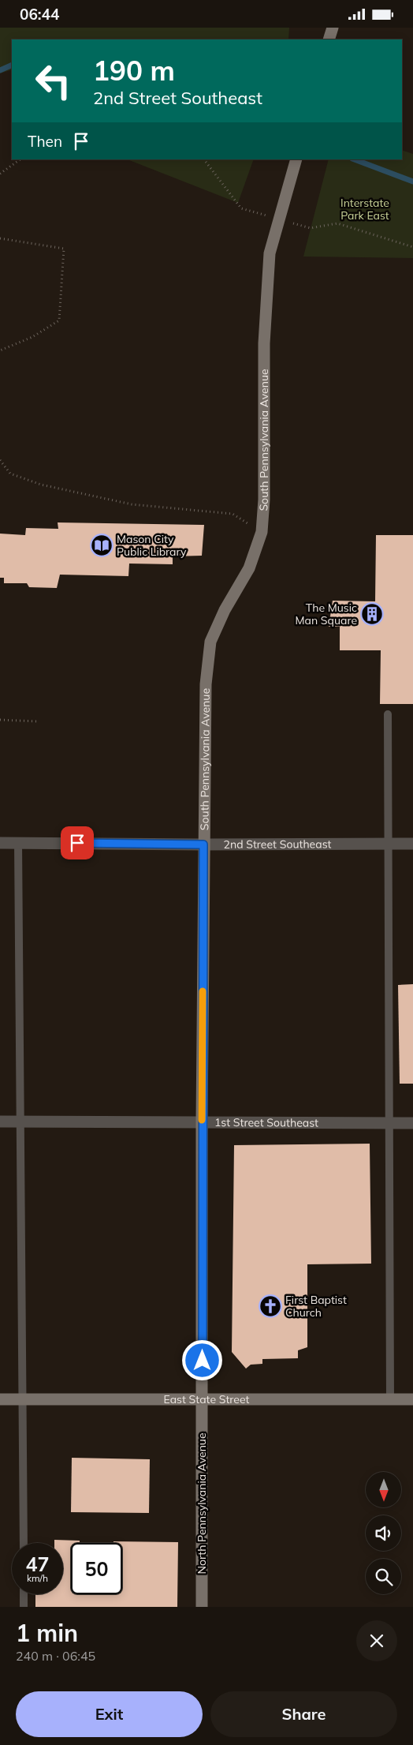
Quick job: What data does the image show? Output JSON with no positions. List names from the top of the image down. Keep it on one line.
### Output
{"streets":{"main road":["South Pennsylvania Avenue","East State Street","North Pennsylvania Avenue"],"street":["2nd Street Southeast","1st Street Southeast"]},"crossings":[["South Pennsylvania Avenue","2nd Street Southeast"],["South Pennsylvania Avenue","1st Street Southeast"],["South Pennsylvania Avenue","East State Street"],["South Pennsylvania Avenue","North Pennsylvania Avenue"],["East State Street","North Pennsylvania Avenue"]],"parks":["Interstate Park East"],"places":{"library":["Mason City Public Library"],"building":["The Music Man Square"],"church":["First Baptist Church"]},"north":"bottom","page":{"status":"06:44","turn":["190 m","2nd Street Southeast"],"then":"Then","speed":"47 km/h","limit":"50","heading":["1 min","240 m · 06:45"],"buttons":["Exit","Share"]}}
